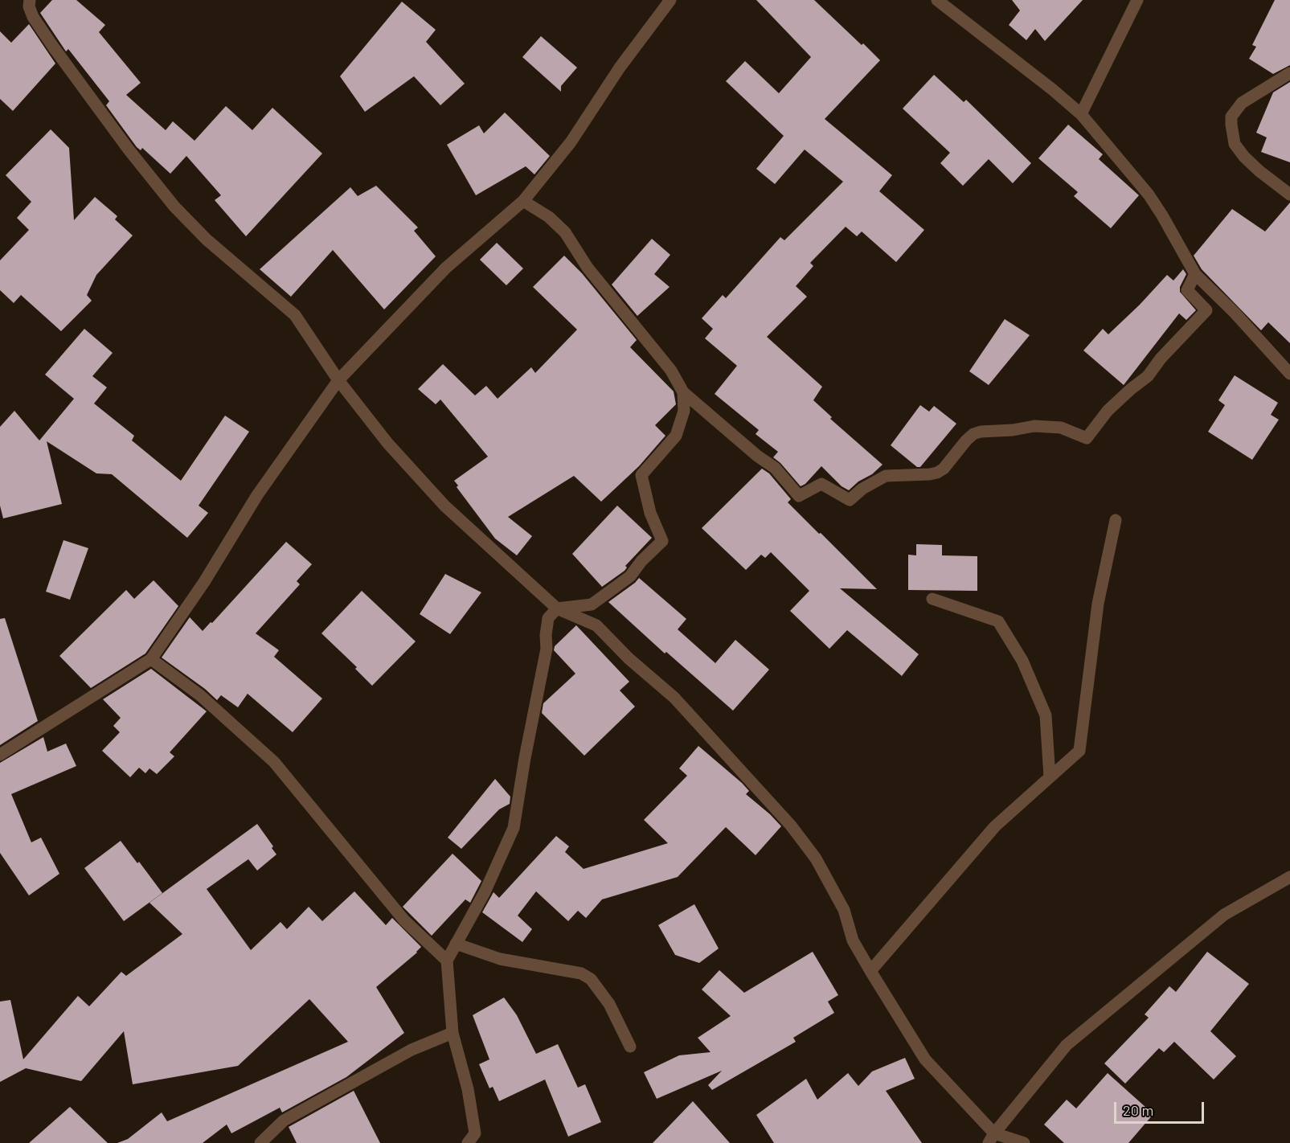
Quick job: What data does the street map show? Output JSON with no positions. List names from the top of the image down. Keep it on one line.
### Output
{"scale_bar":"20 m"}
